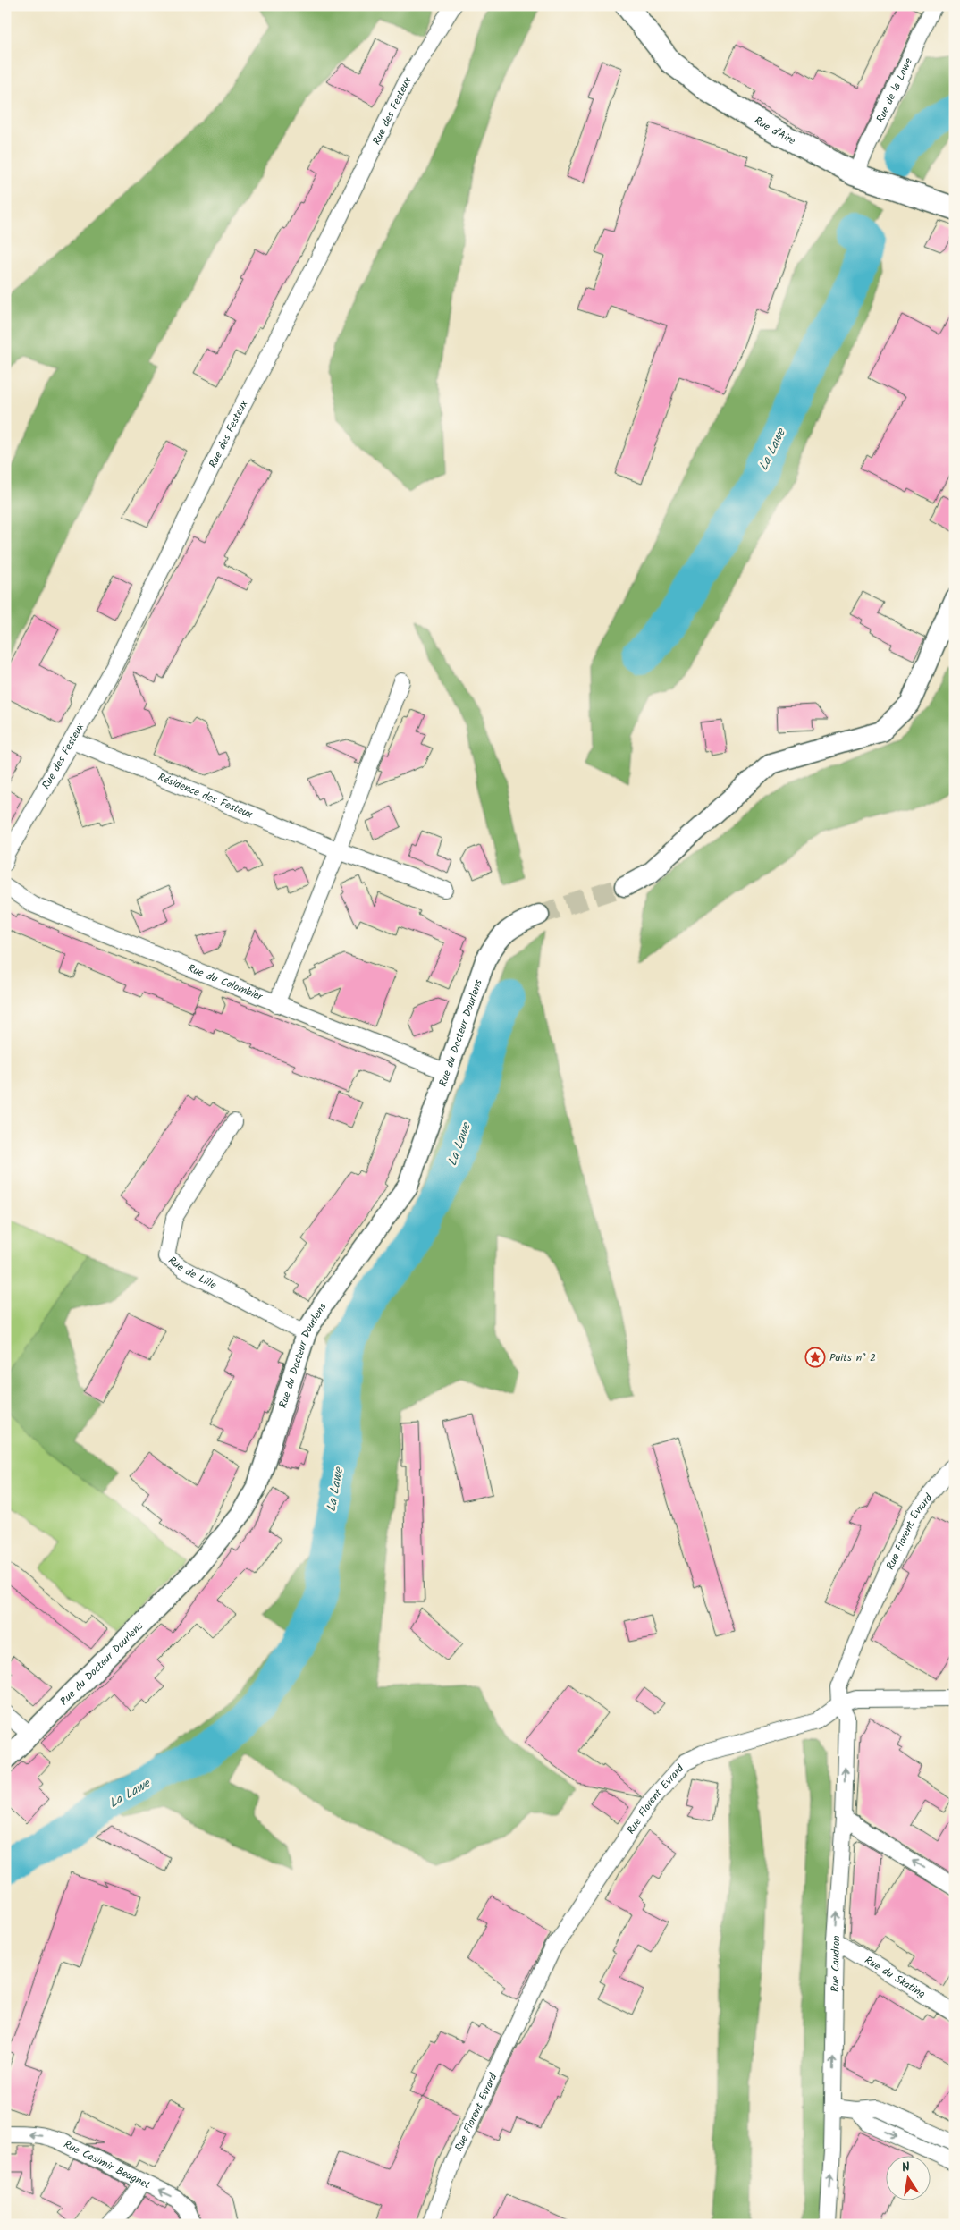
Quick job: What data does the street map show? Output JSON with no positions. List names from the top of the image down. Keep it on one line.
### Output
{"streets":{"main road":["Rue d'Aire"],"street":["Rue de la Lawe","Rue des Festeux","Résidence des Festeux","Rue du Colombier","Rue du Docteur Dourlens","Rue de Lille","Rue Florent Evrard","Rue Caudron","Rue du Skating","Rue Casimir Beugnet"]},"crossings":[["Rue de la Lawe","Rue d'Aire"],["Rue des Festeux","Résidence des Festeux"],["Rue du Colombier","Rue du Docteur Dourlens"],["Rue du Docteur Dourlens","Rue de Lille"],["Rue Florent Evrard","Rue Caudron"],["Rue Caudron","Rue du Skating"]],"one_way":["Rue Caudron","Rue Casimir Beugnet"],"water":["La Lawe"],"places":{"place":["Puits n° 2"]},"north":"top"}
